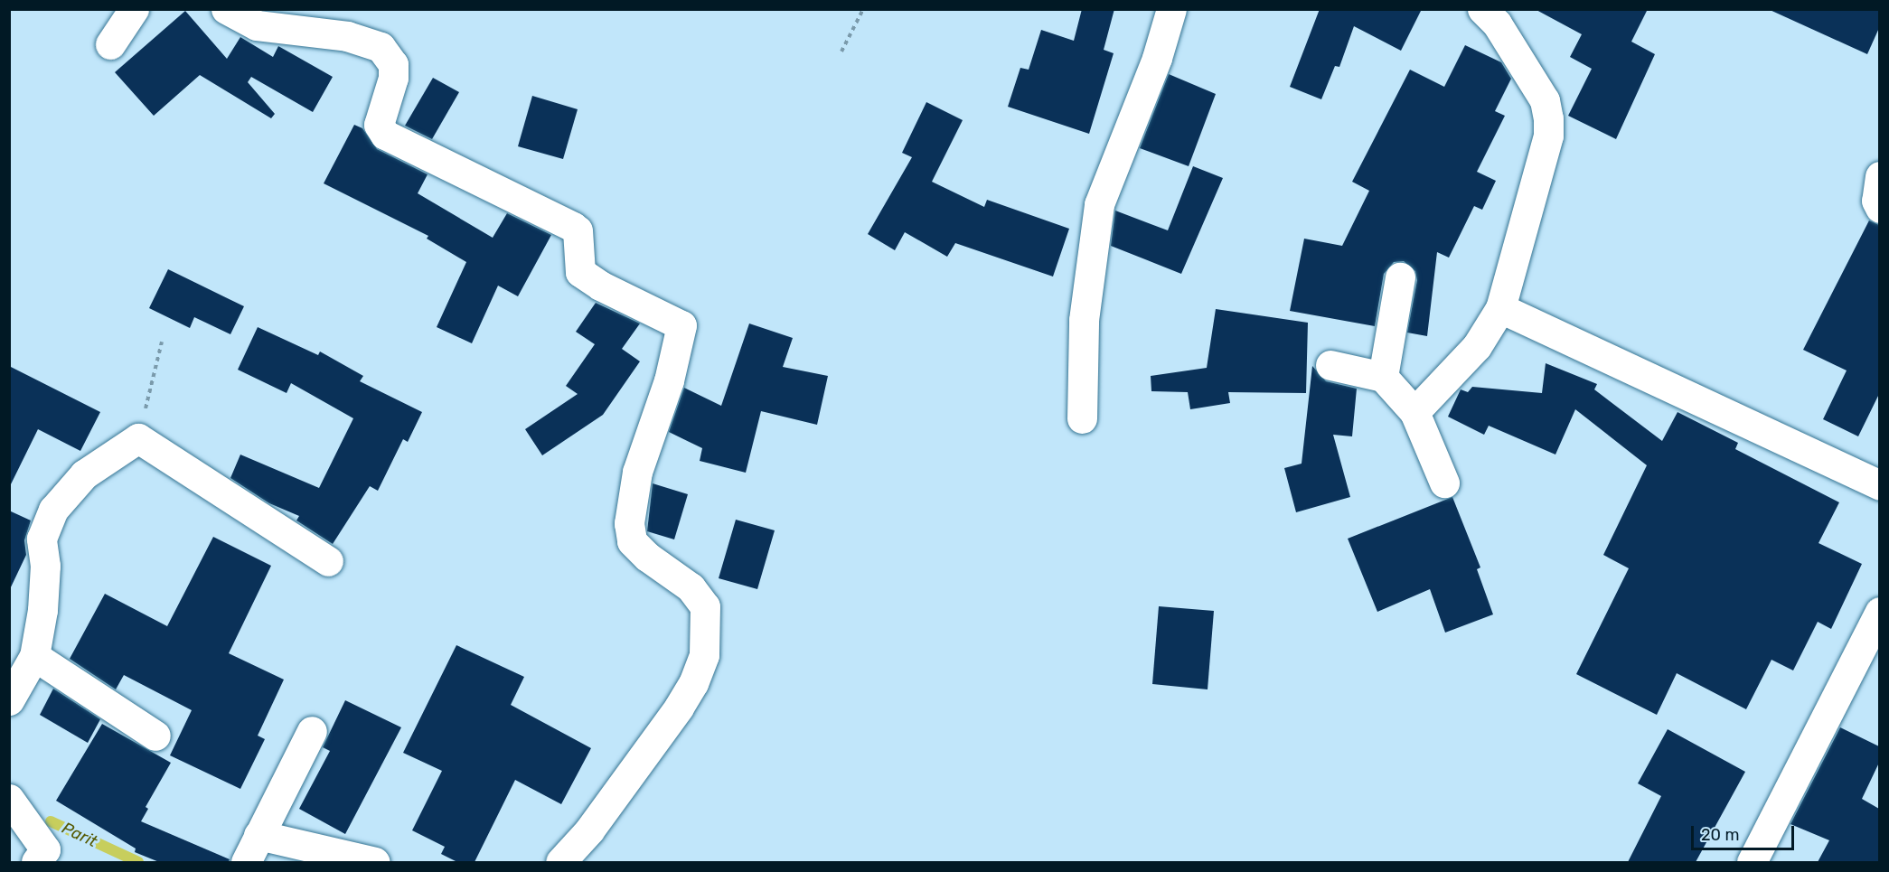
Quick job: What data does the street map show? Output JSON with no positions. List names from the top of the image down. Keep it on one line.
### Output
{"water":["Parit"],"scale_bar":"20 m"}
